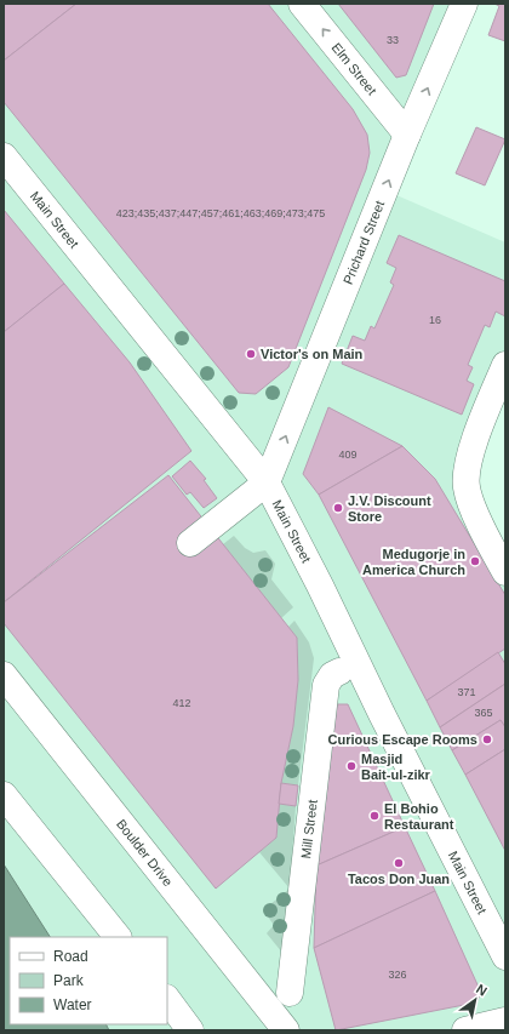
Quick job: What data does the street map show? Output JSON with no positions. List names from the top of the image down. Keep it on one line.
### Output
{"streets":{"main road":["Elm Street","Main Street","Prichard Street","Mill Street","Boulder Drive"]},"crossings":[["Elm Street","Prichard Street"],["Main Street","Prichard Street"]],"one_way":["Elm Street","Prichard Street"],"places":["Victor's on Main","J.V. Discount Store","Medugorje in America Church","Curious Escape Rooms","Masjid Bait-ul-zikr","El Bohio Restaurant","Tacos Don Juan"],"house_numbers":["33","423;435;437;447;457;461;463;469;473;475","16","409","371","412","365","326"],"legend":["Road","Park","Water"],"north":"top right"}
